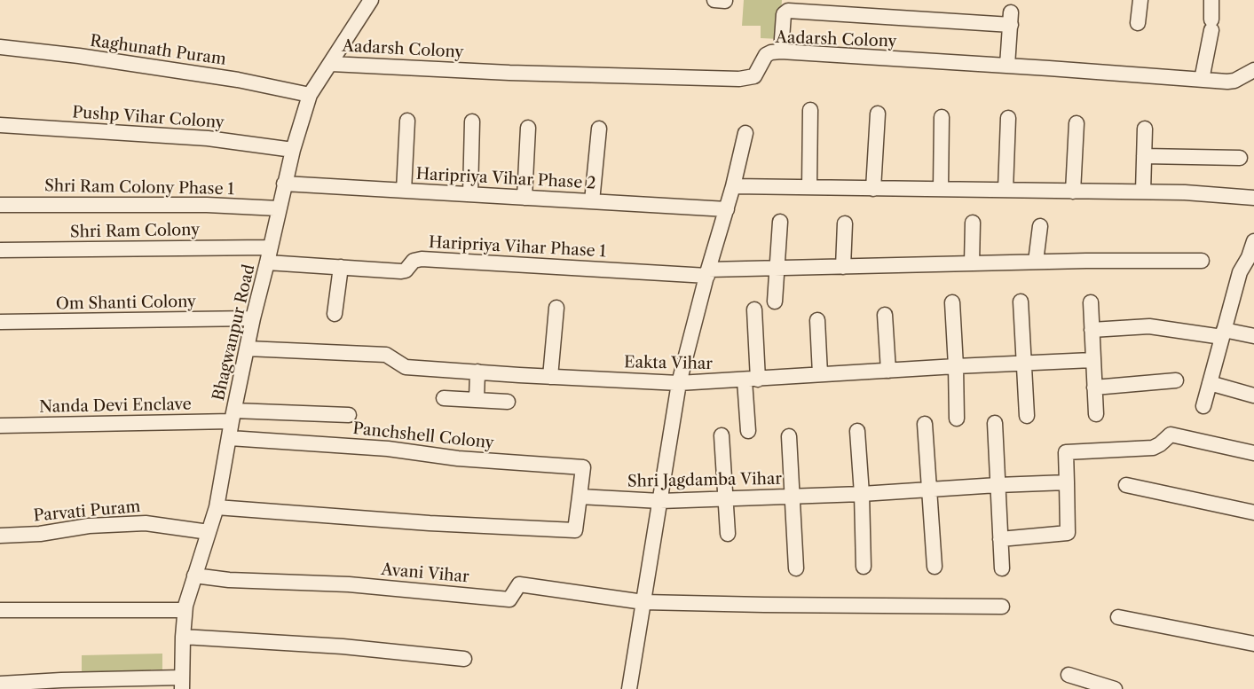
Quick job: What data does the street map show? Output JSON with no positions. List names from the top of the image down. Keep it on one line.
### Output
{"streets":{"street":["Aadarsh Colony","Raghunath Puram","Pushp Vihar Colony","Haripriya Vihar Phase 2","Shri Ram Colony Phase 1","Shri Ram Colony","Haripriya Vihar Phase 1","Om Shanti Colony","Bhagwanpur Road","Eakta Vihar","Nanda Devi Enclave","Panchshell Colony","Shri Jagdamba Vihar","Parvati Puram","Avani Vihar"]},"crossings":[["Aadarsh Colony","Bhagwanpur Road"],["Raghunath Puram","Bhagwanpur Road"],["Pushp Vihar Colony","Bhagwanpur Road"],["Haripriya Vihar Phase 2","Bhagwanpur Road"],["Shri Ram Colony Phase 1","Bhagwanpur Road"],["Shri Ram Colony","Bhagwanpur Road"],["Haripriya Vihar Phase 1","Bhagwanpur Road"],["Om Shanti Colony","Bhagwanpur Road"],["Bhagwanpur Road","Eakta Vihar"],["Bhagwanpur Road","Nanda Devi Enclave"],["Bhagwanpur Road","Panchshell Colony"],["Bhagwanpur Road","Parvati Puram"],["Bhagwanpur Road","Avani Vihar"],["Panchshell Colony","Shri Jagdamba Vihar"]]}
